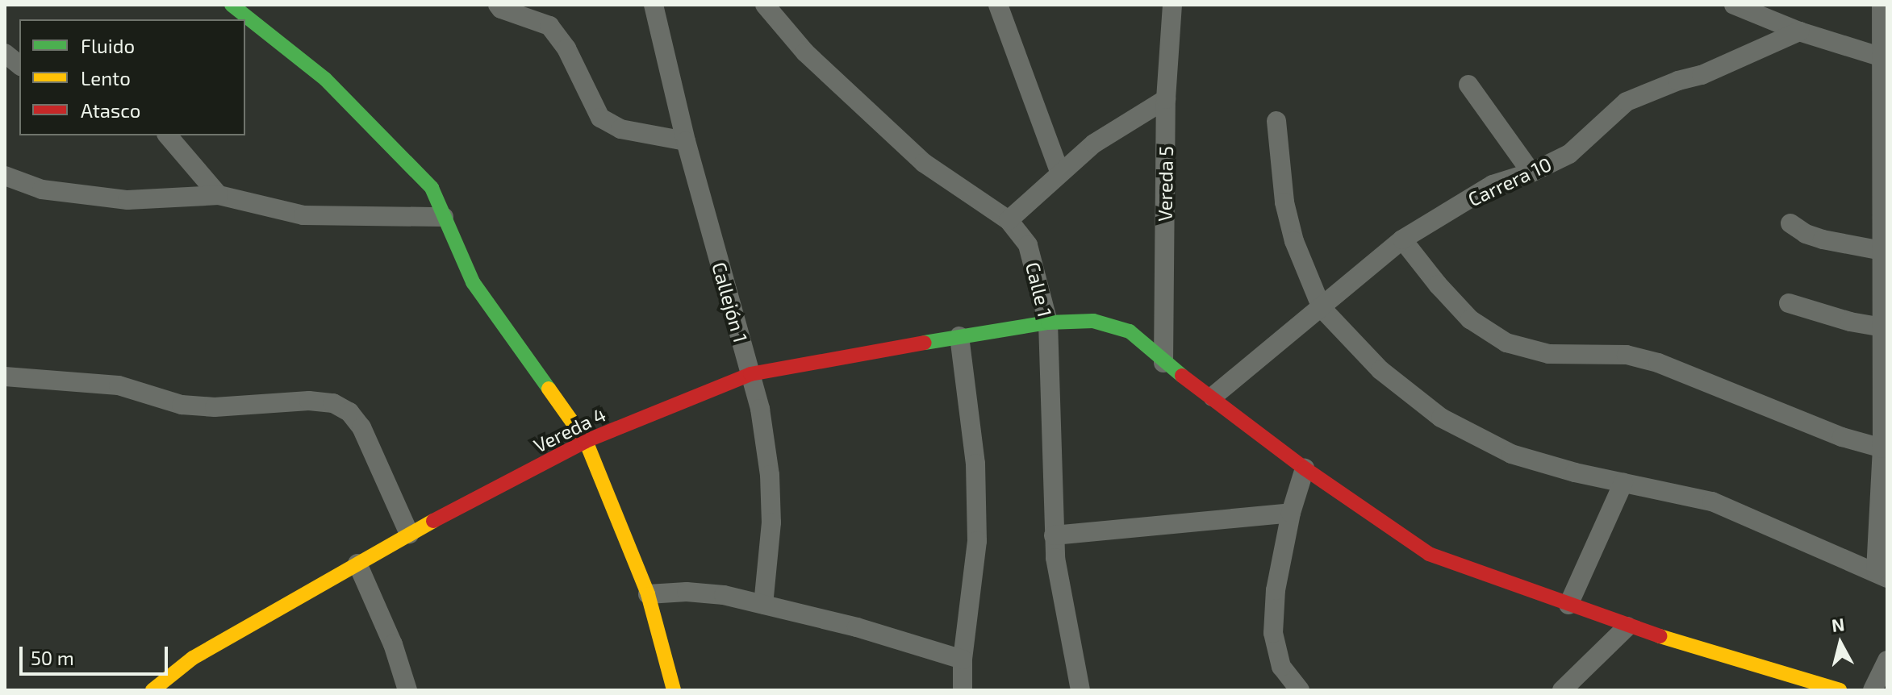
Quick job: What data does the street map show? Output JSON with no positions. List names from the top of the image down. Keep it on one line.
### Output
{"streets":{"street":["Carrera 10","Vereda 5","Calle 1","Callejón 1","Vereda 4"]},"crossings":[["Carrera 10","Vereda 4"],["Vereda 5","Vereda 4"],["Calle 1","Vereda 4"],["Callejón 1","Vereda 4"]],"legend":["Fluido","Lento","Atasco"],"scale_bar":"50 m","north":"top"}
